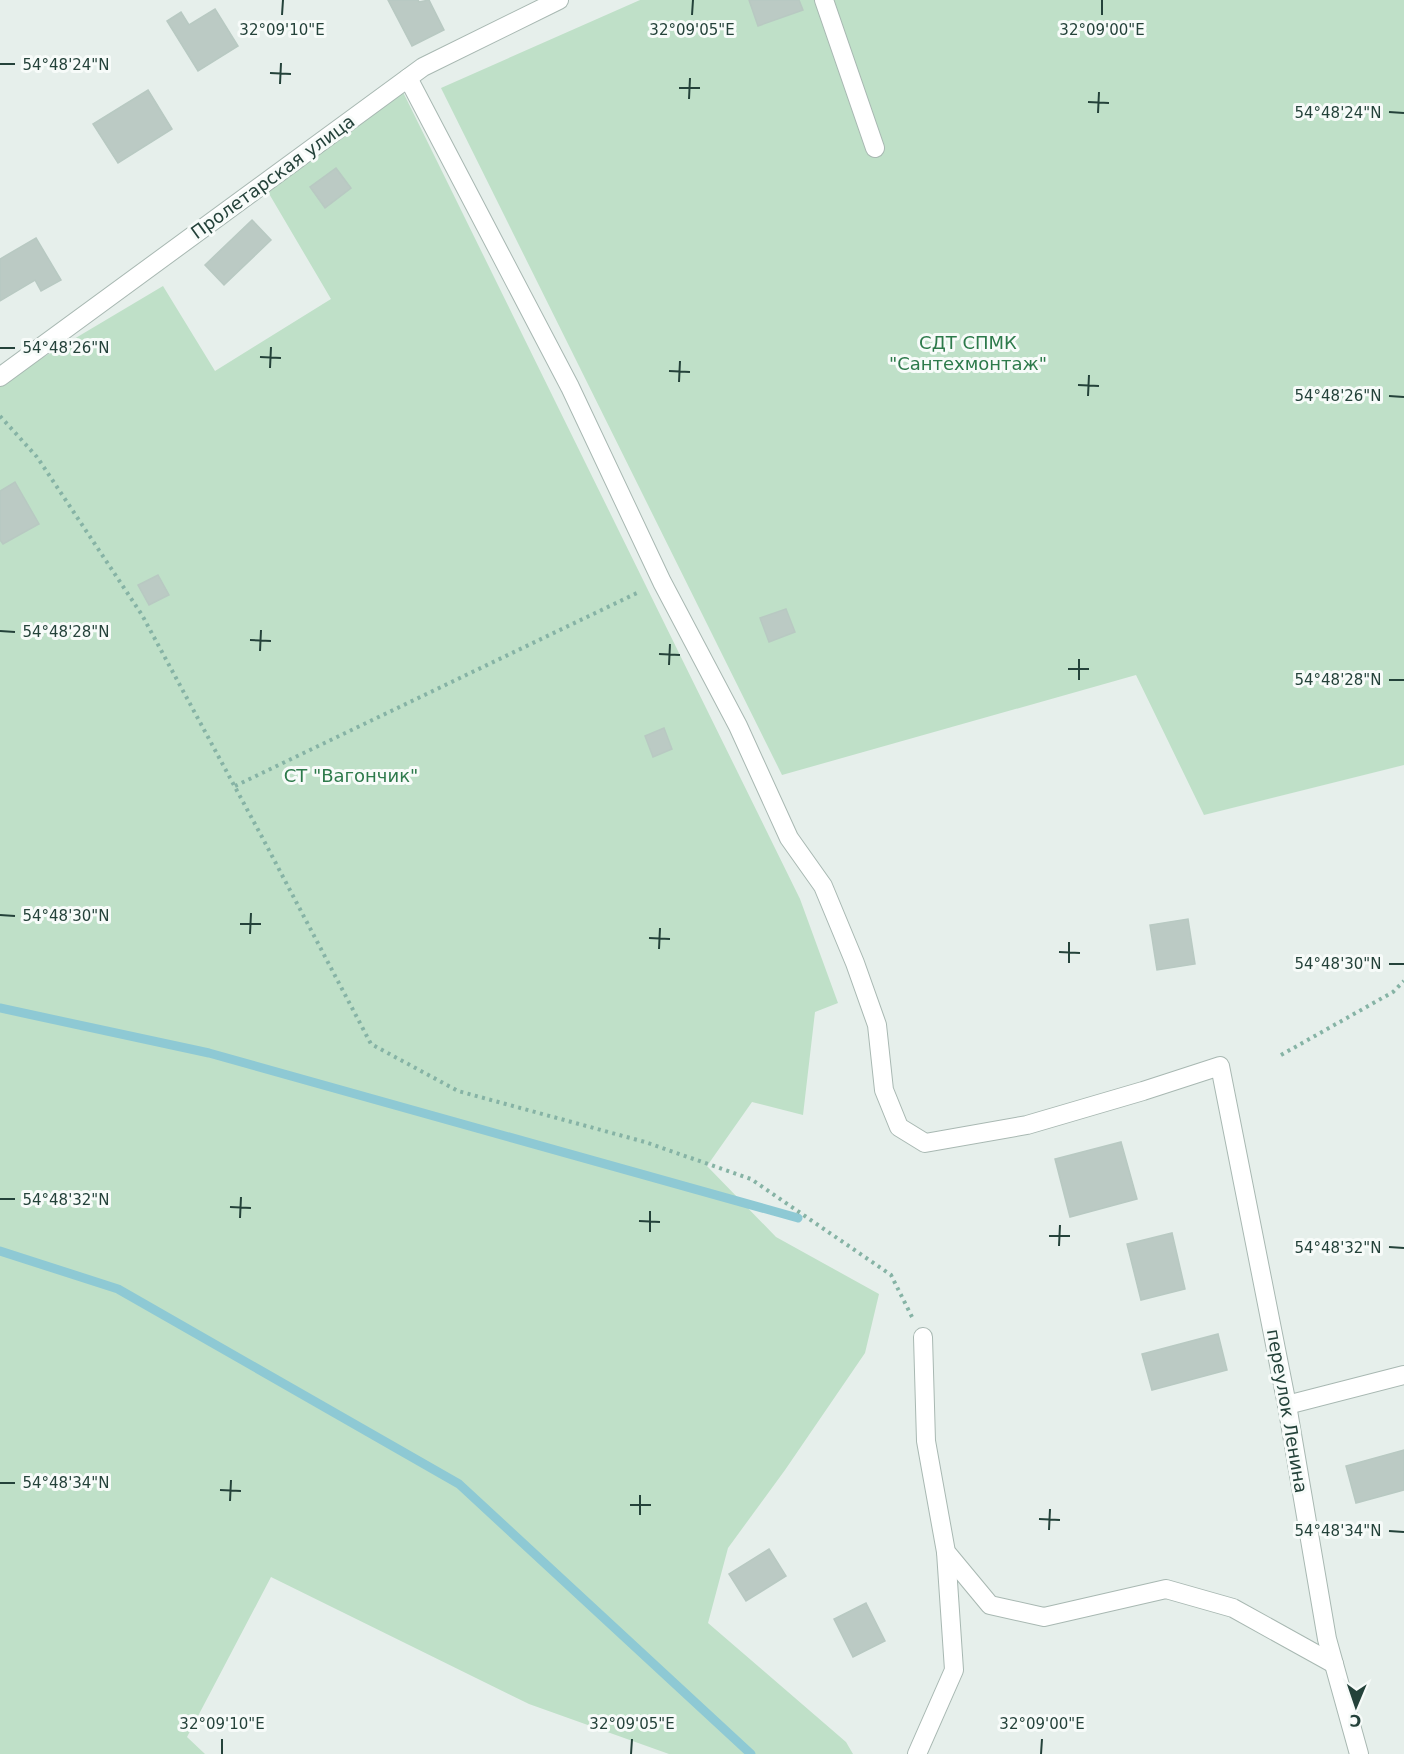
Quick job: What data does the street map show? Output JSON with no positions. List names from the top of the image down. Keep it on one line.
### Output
{"streets":{"street":["Пролетарская улица","переулок Ленина"]},"parks":["СДТ СПМК \"Сантехмонтаж\"","СТ \"Вагончик\""],"north":"bottom","coordinates":["32°09'10\"E","32°09'05\"E","32°09'00\"E","54°48'24\"N","54°48'26\"N","54°48'28\"N","54°48'30\"N","54°48'32\"N","54°48'34\"N"]}
